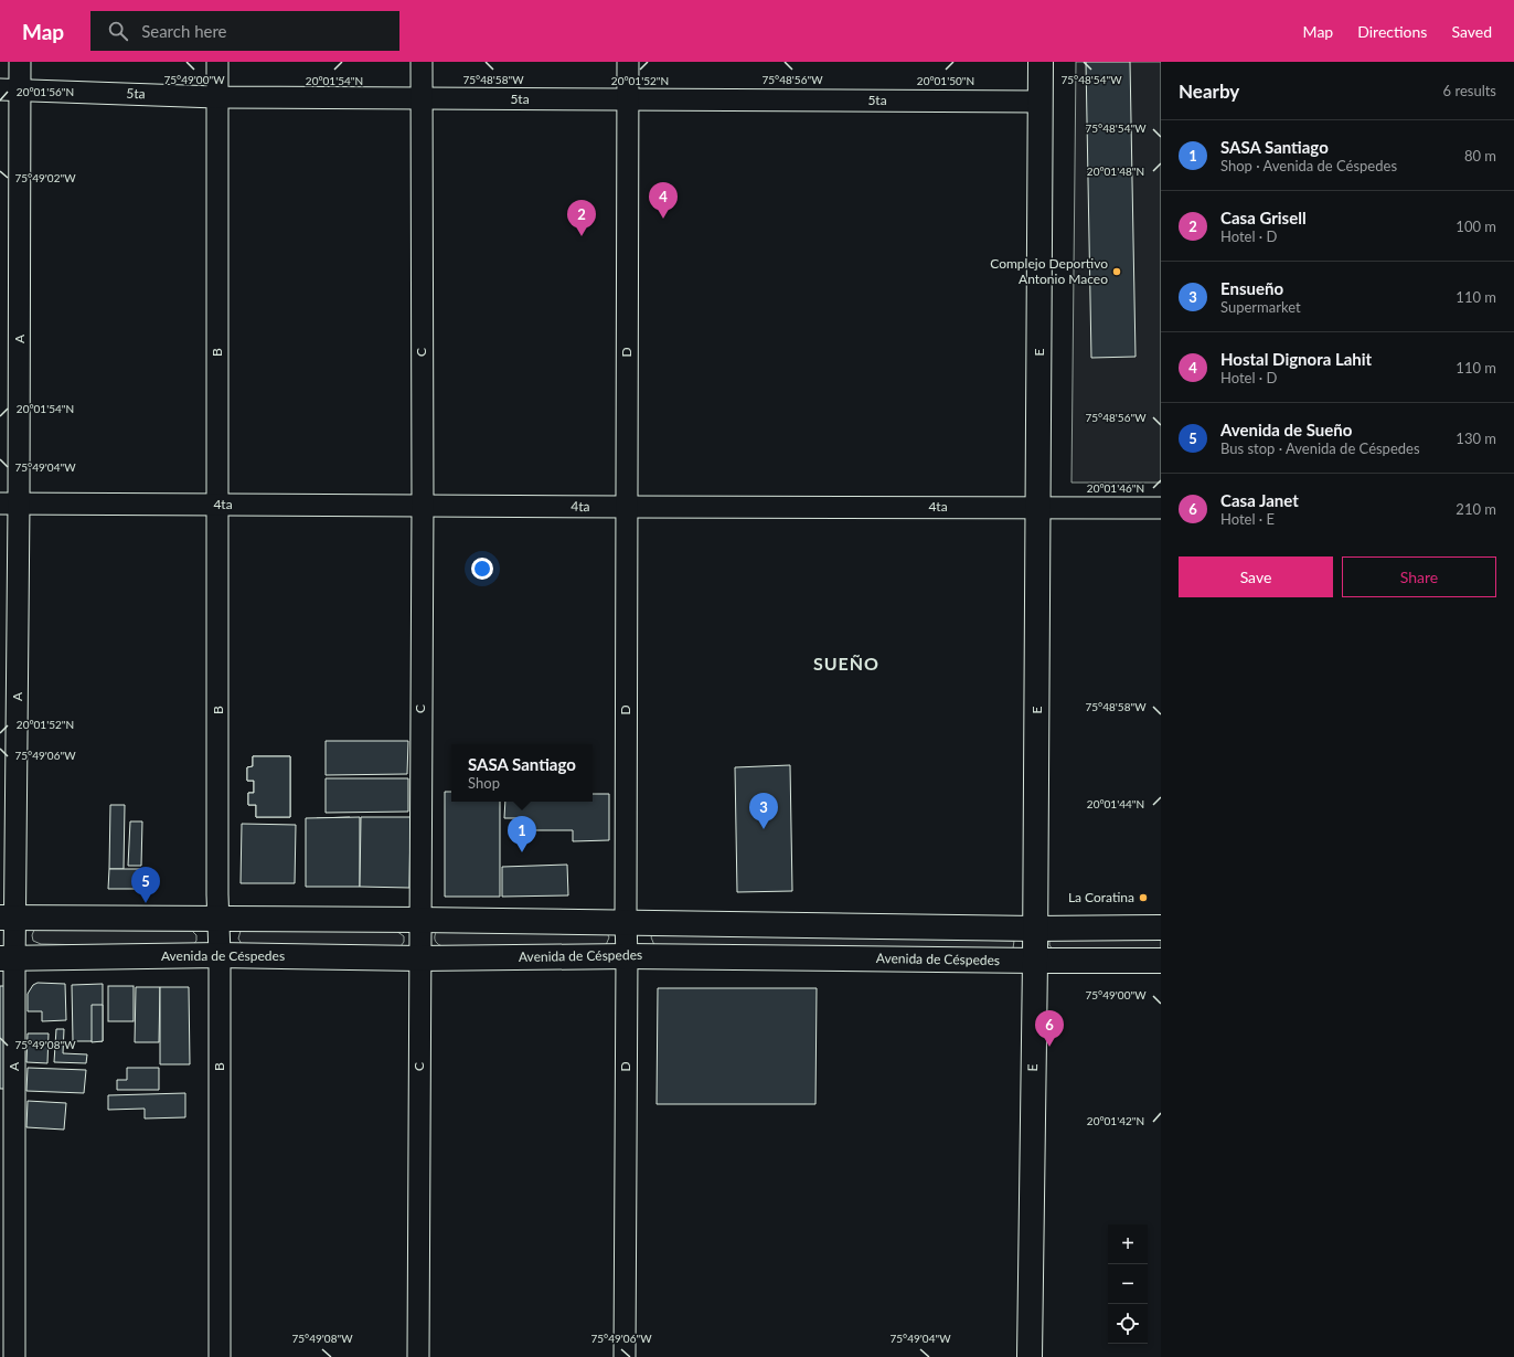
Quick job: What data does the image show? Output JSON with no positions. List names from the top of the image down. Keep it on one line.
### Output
{"streets":{"main road":["E","Avenida de Céspedes"],"street":["5ta","A","B","C","D","4ta"]},"crossings":[["5ta","A"],["5ta","B"],["5ta","C"],["5ta","D"],["5ta","E"],["A","4ta"],["A","Avenida de Céspedes"],["B","4ta"],["B","Avenida de Céspedes"],["C","4ta"],["C","Avenida de Céspedes"],["D","4ta"],["D","Avenida de Céspedes"],["E","4ta"],["E","Avenida de Céspedes"]],"districts":["SUEÑO"],"places":["Complejo Deportivo Antonio Maceo","La Coratina"],"page":{"header":"Map","search":"Search here","nav":["Map","Directions","Saved"],"heading":["Nearby","6 results"],"list":[{"mark":"1","name":"SASA Santiago","note":"Shop · Avenida de Céspedes","value":"80 m"},{"mark":"2","name":"Casa Grisell","note":"Hotel · D","value":"100 m"},{"mark":"3","name":"Ensueño","note":"Supermarket","value":"110 m"},{"mark":"4","name":"Hostal Dignora Lahit","note":"Hotel · D","value":"110 m"},{"mark":"5","name":"Avenida de Sueño","note":"Bus stop · Avenida de Céspedes","value":"130 m"},{"mark":"6","name":"Casa Janet","note":"Hotel · E","value":"210 m"}],"pins":["4","2","3","1","5","6"],"buttons":["Save","Share"],"popup":["SASA Santiago","Shop"],"map_buttons":["+","−"]},"coordinates":["75°49'00\"W","75°48'58\"W","75°48'56\"W","75°48'54\"W","20°01'54\"N","20°01'52\"N","20°01'50\"N","20°01'56\"N","20°01'48\"N","75°49'02\"W","75°49'04\"W","20°01'46\"N","75°49'06\"W","20°01'44\"N","75°49'08\"W","20°01'42\"N"]}
